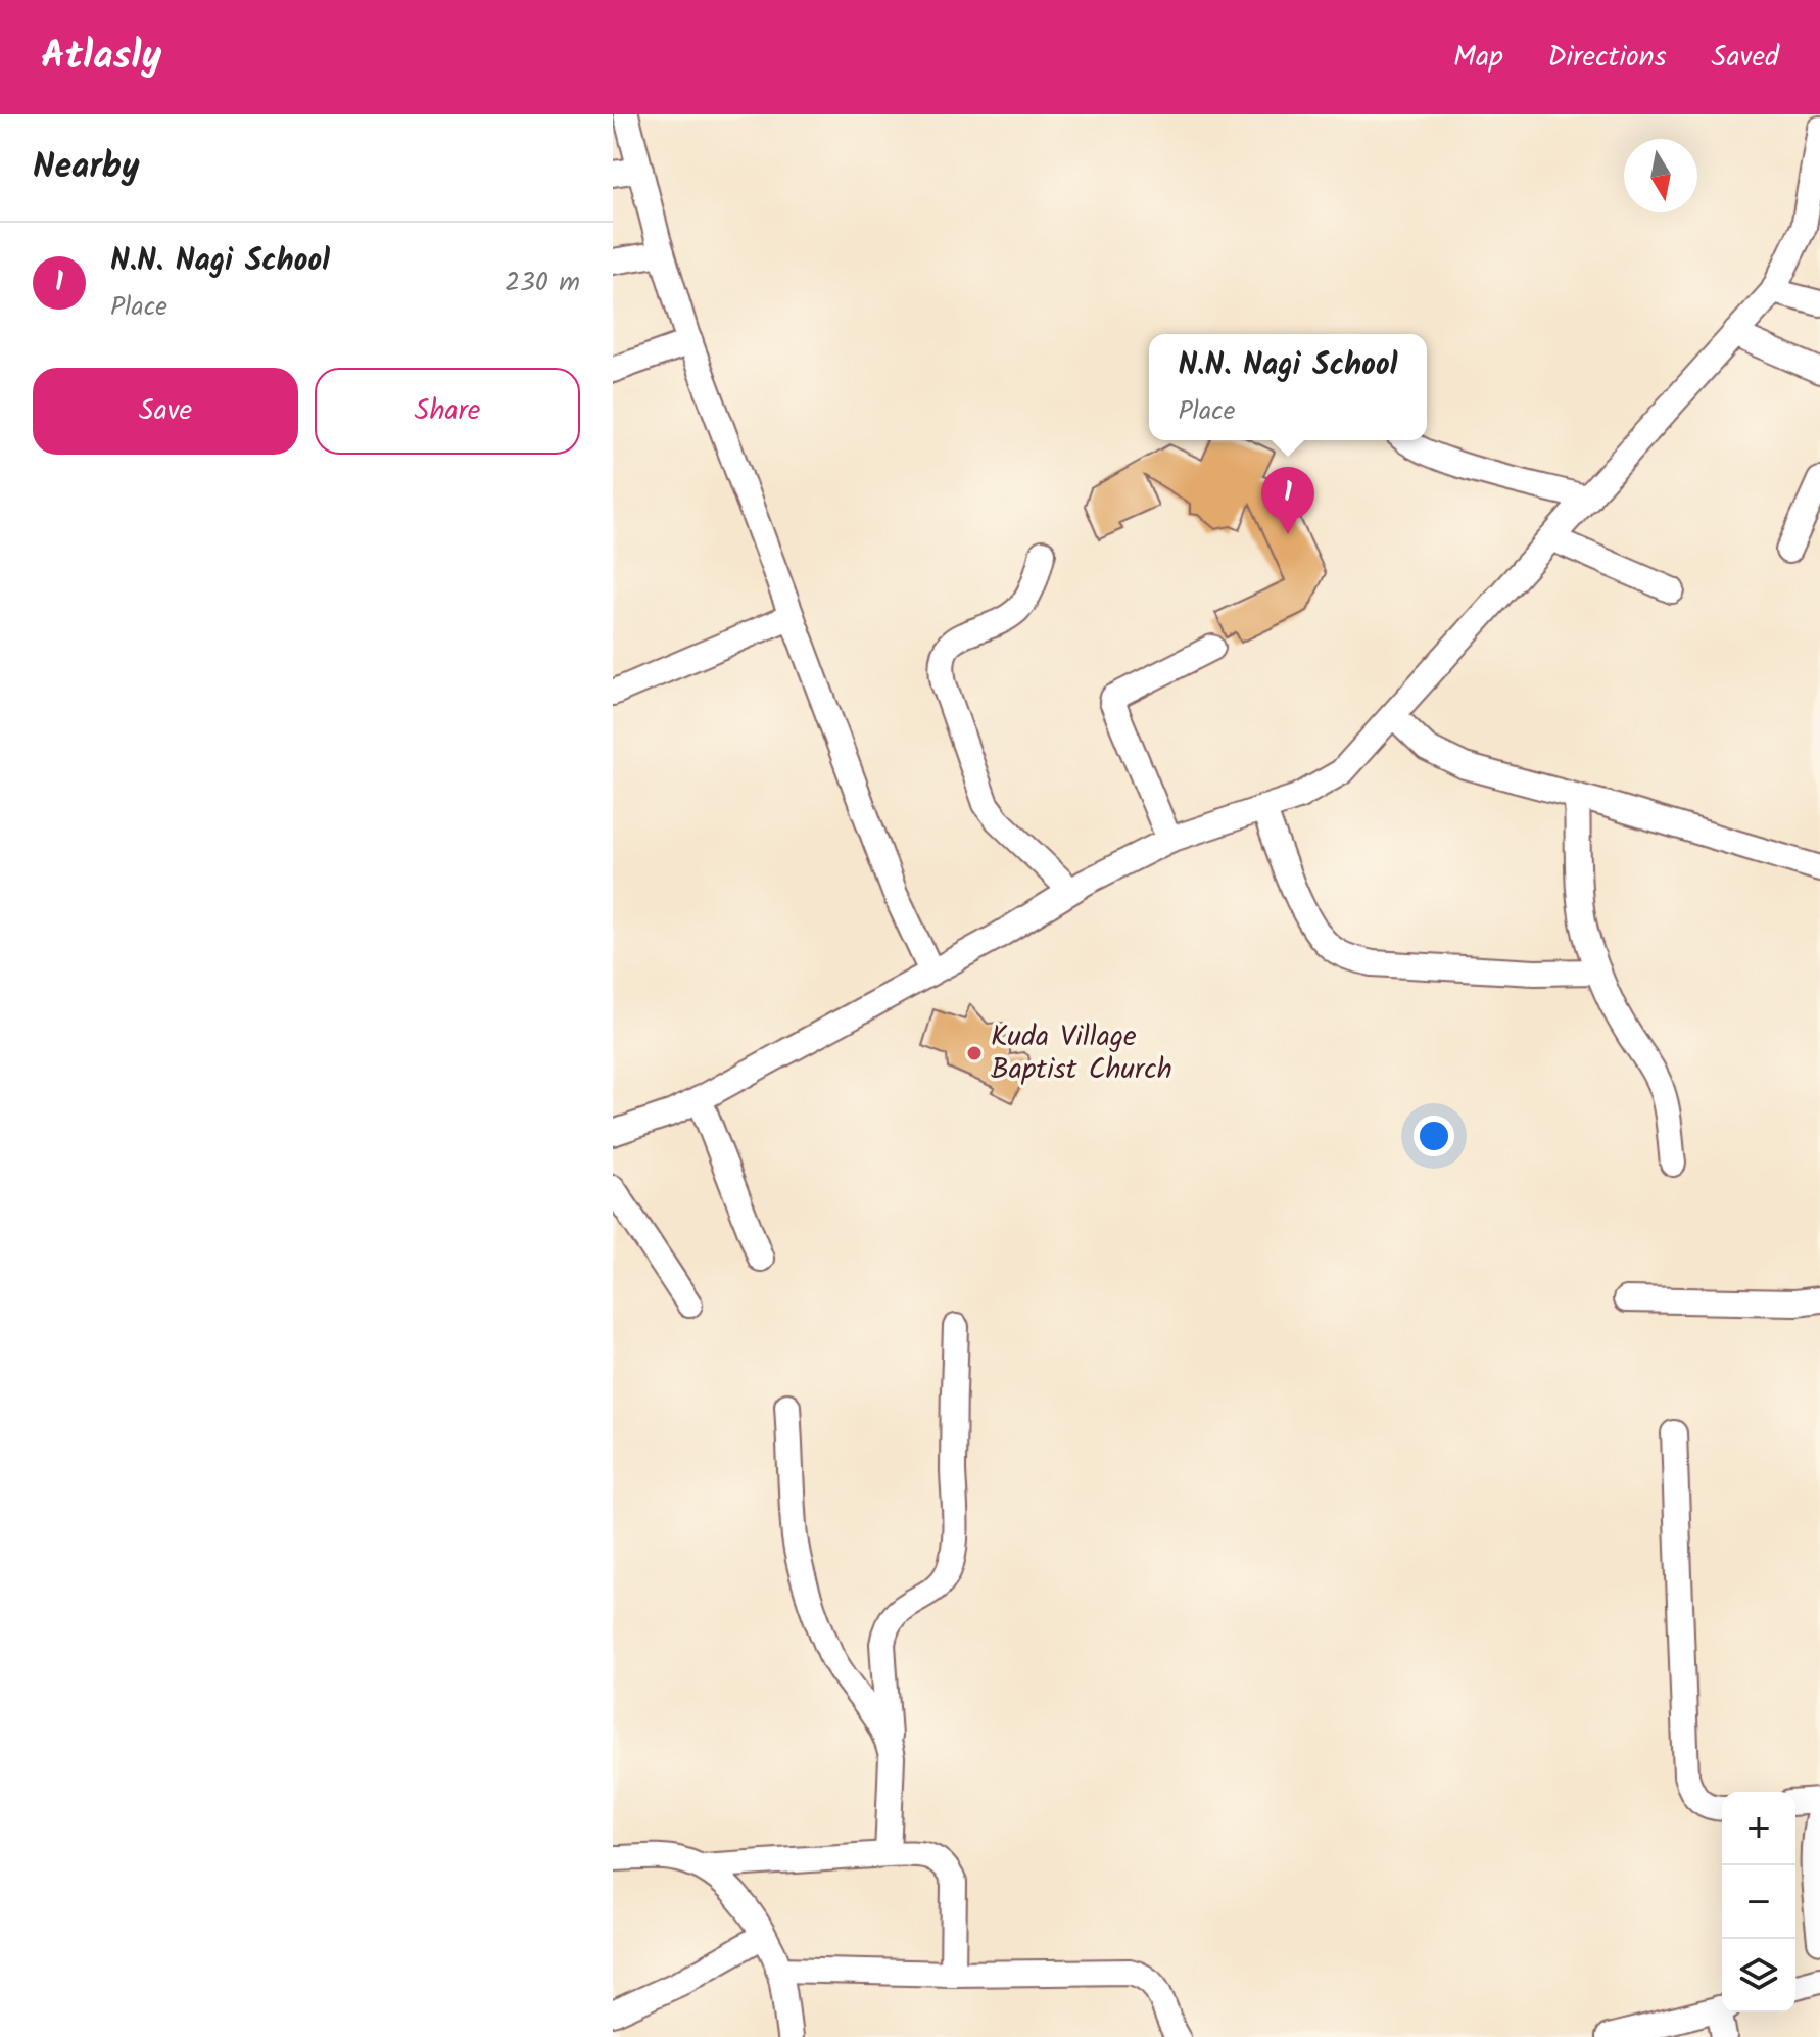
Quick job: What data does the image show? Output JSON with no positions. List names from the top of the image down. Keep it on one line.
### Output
{"places":["Kuda Village Baptist Church"],"north":"bottom","page":{"header":"Atlasly","nav":["Map","Directions","Saved"],"heading":"Nearby","list":[{"mark":"1","name":"N.N. Nagi School","note":"Place","value":"230 m"}],"popup":["N.N. Nagi School","Place"],"buttons":["Save","Share"],"pins":"1","map_buttons":["+","−"]}}
